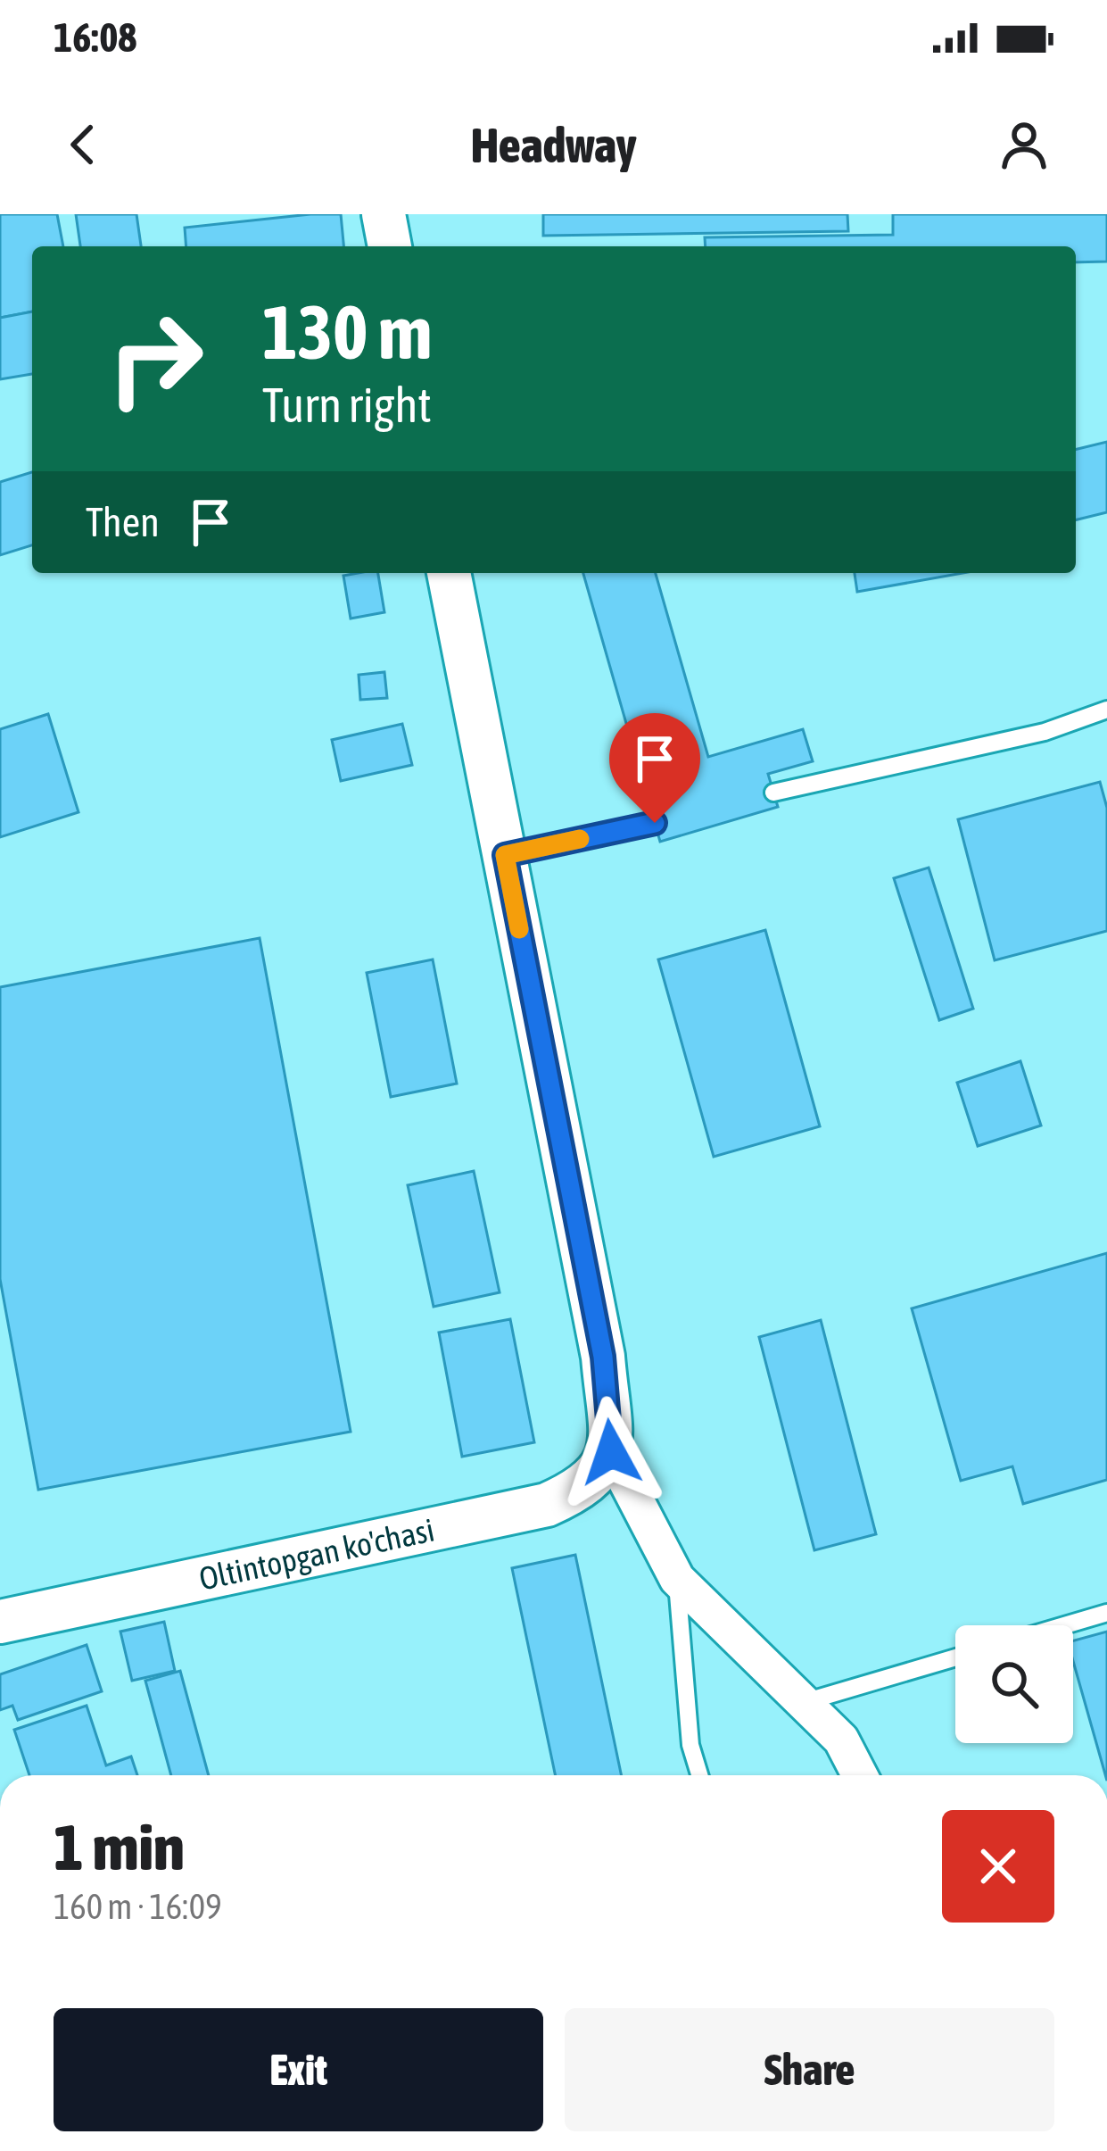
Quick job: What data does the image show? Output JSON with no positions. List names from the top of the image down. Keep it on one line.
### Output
{"streets":{"street":["Oltintopgan ko'chasi"]},"page":{"status":"16:08","header":"Headway","turn":["130 m","Turn right"],"then":"Then","heading":["1 min","160 m · 16:09"],"buttons":["Exit","Share"]}}
